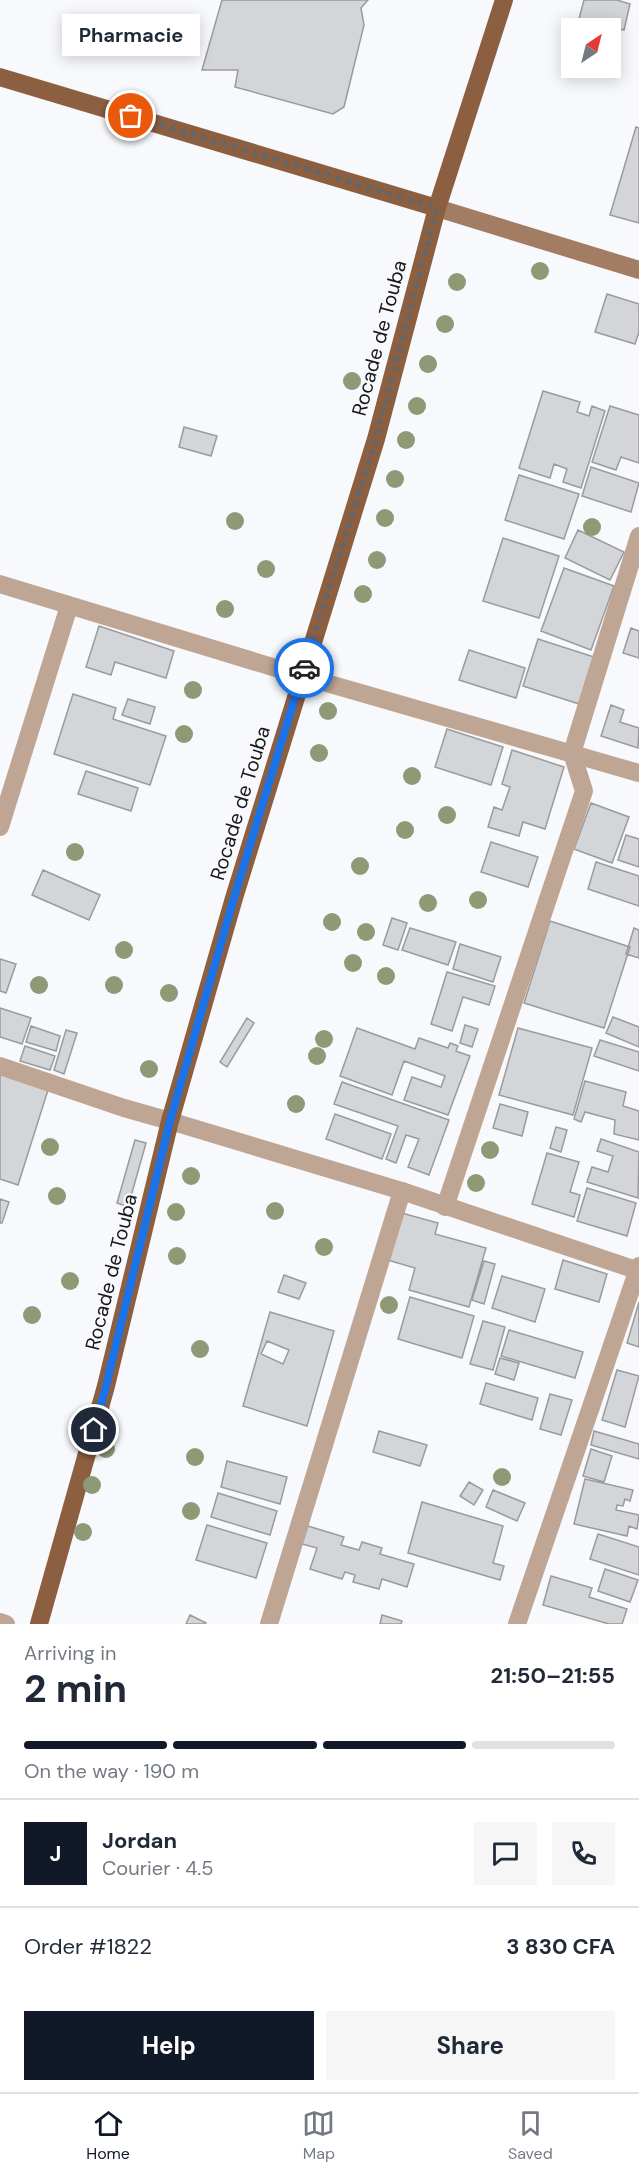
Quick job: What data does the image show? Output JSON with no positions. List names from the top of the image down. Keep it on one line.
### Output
{"streets":{"main road":["Rocade de Touba"]},"places":["Pharmacie"],"north":"top right","page":{"bubble":"Pharmacie","heading":["2 min","Arriving in","21:50–21:55"],"panel":["Jordan","Courier · 4.5","Order #1822","3 830 CFA"],"bar":"On the way · 190 m","round":"J","buttons":["Help","Share"],"tabs":["Home","Map","Saved"]}}
